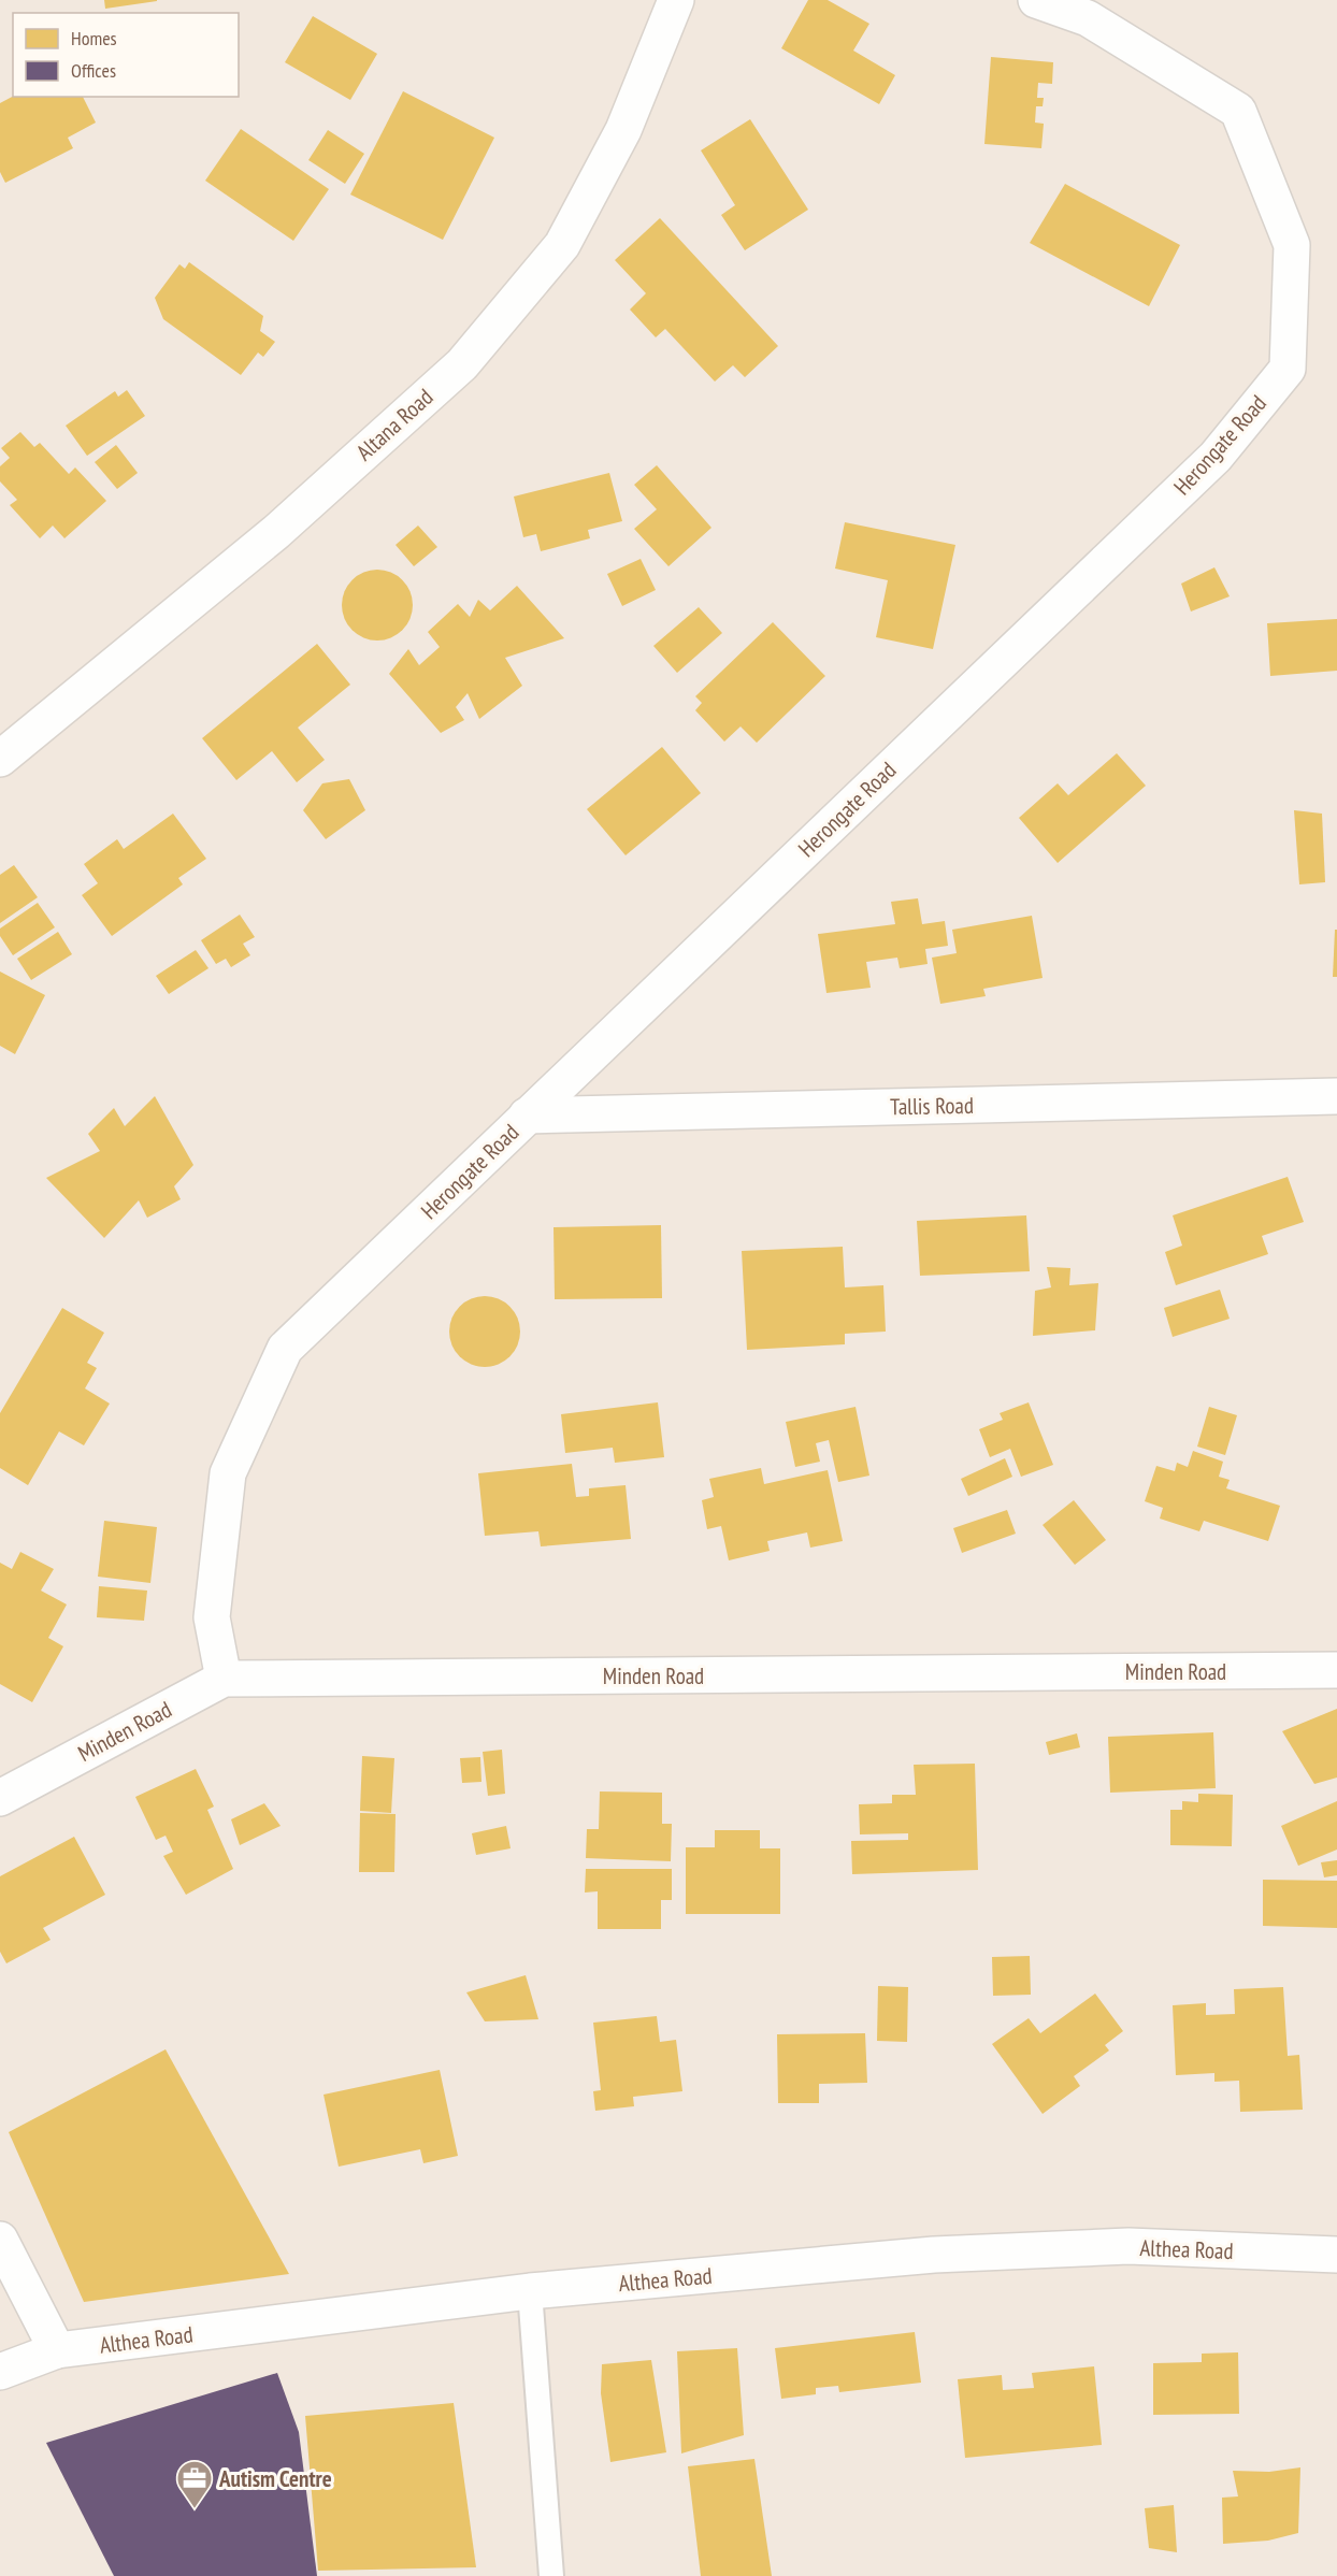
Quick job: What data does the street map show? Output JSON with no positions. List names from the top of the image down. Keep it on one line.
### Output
{"streets":{"street":["Altana Road","Herongate Road","Tallis Road","Minden Road","Althea Road"]},"crossings":[["Herongate Road","Tallis Road"],["Herongate Road","Minden Road"]],"places":{"office":["Autism Centre"]},"legend":["Homes","Offices"]}
